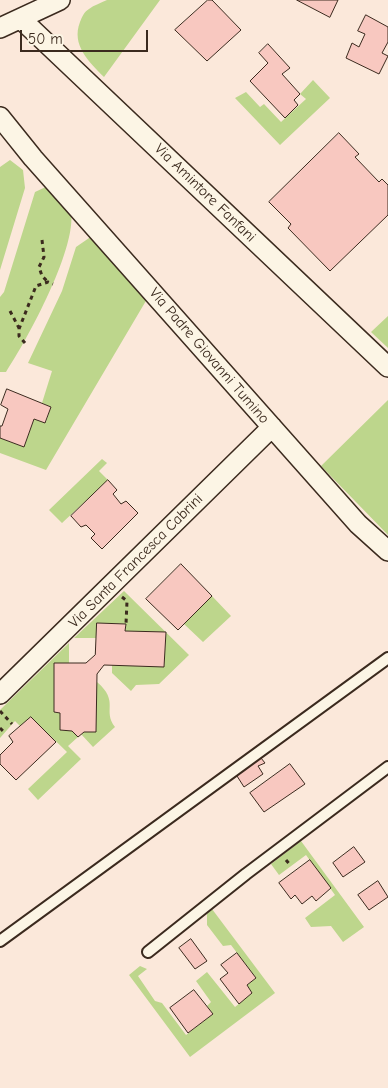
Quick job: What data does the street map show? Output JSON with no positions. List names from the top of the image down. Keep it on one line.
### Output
{"streets":{"street":["Via Amintore Fanfani","Via Padre Giovanni Tumino","Via Santa Francesca Cabrini"]},"crossings":[["Via Padre Giovanni Tumino","Via Santa Francesca Cabrini"]],"scale_bar":"50 m"}
